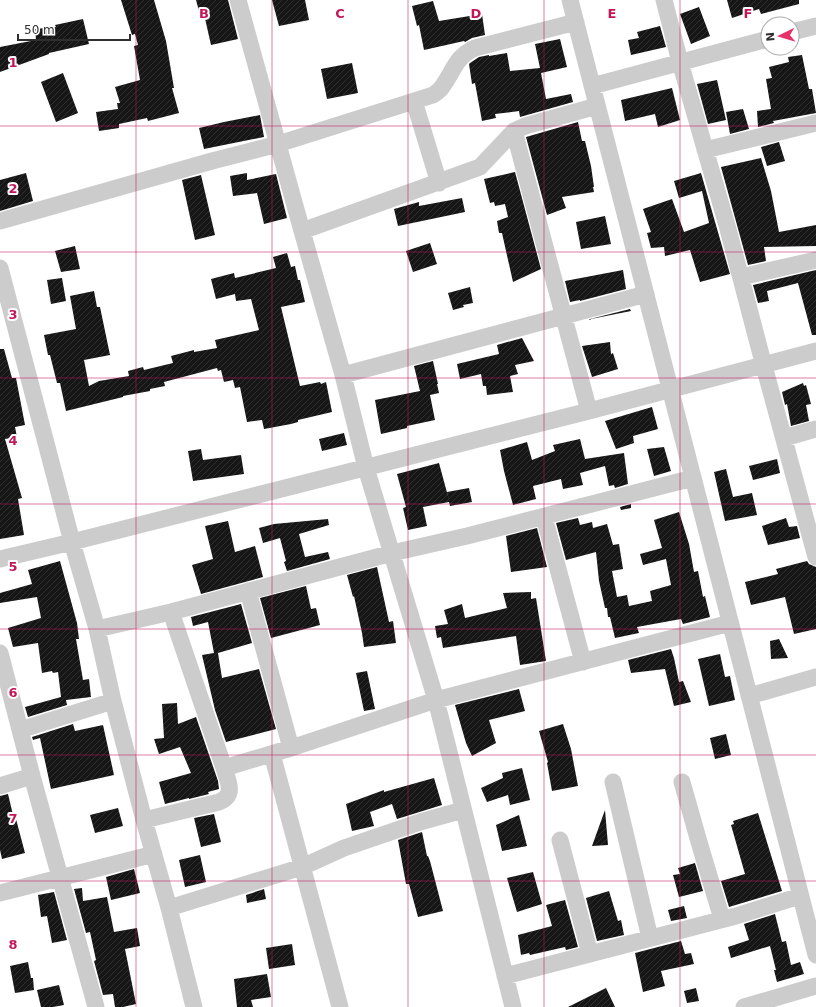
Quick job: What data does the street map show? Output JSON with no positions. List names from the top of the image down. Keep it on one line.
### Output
{"scale_bar":"50 m","north":"left","grid":{"columns":["B","C","D","E","F"],"rows":["1","2","3","4","5","6","7","8"]}}
